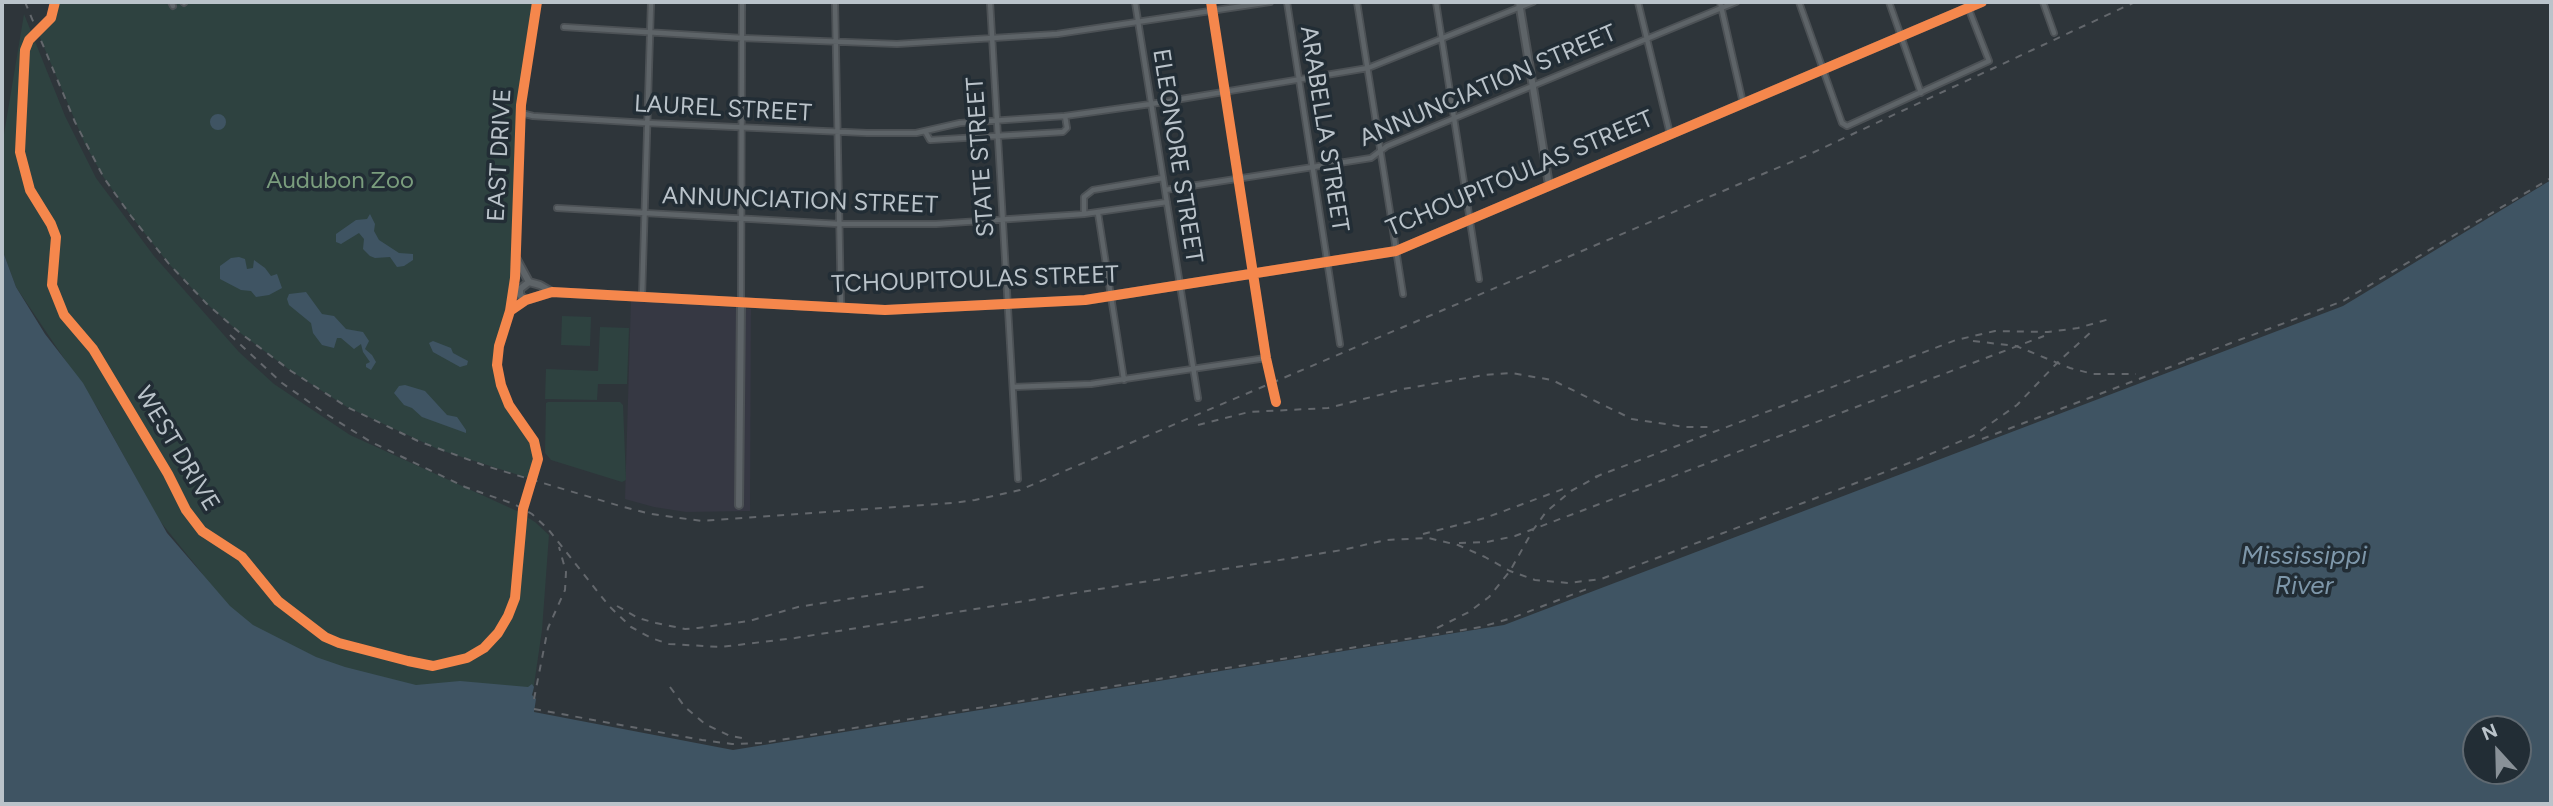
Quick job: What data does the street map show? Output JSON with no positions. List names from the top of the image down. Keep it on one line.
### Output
{"streets":{"street":["ANNUNCIATION STREET","LAUREL STREET","ARABELLA STREET","EAST DRIVE","ELEONORE STREET","STATE STREET","TCHOUPITOULAS STREET","WEST DRIVE"]},"crossings":[["ANNUNCIATION STREET","ARABELLA STREET"],["ANNUNCIATION STREET","ELEONORE STREET"],["ANNUNCIATION STREET","STATE STREET"],["LAUREL STREET","ARABELLA STREET"],["LAUREL STREET","EAST DRIVE"],["LAUREL STREET","ELEONORE STREET"],["LAUREL STREET","STATE STREET"],["ARABELLA STREET","TCHOUPITOULAS STREET"],["EAST DRIVE","TCHOUPITOULAS STREET"],["EAST DRIVE","WEST DRIVE"],["ELEONORE STREET","TCHOUPITOULAS STREET"],["STATE STREET","TCHOUPITOULAS STREET"],["TCHOUPITOULAS STREET","WEST DRIVE"]],"water":["Mississippi River"],"parks":["Audubon Zoo"],"north":"top"}
